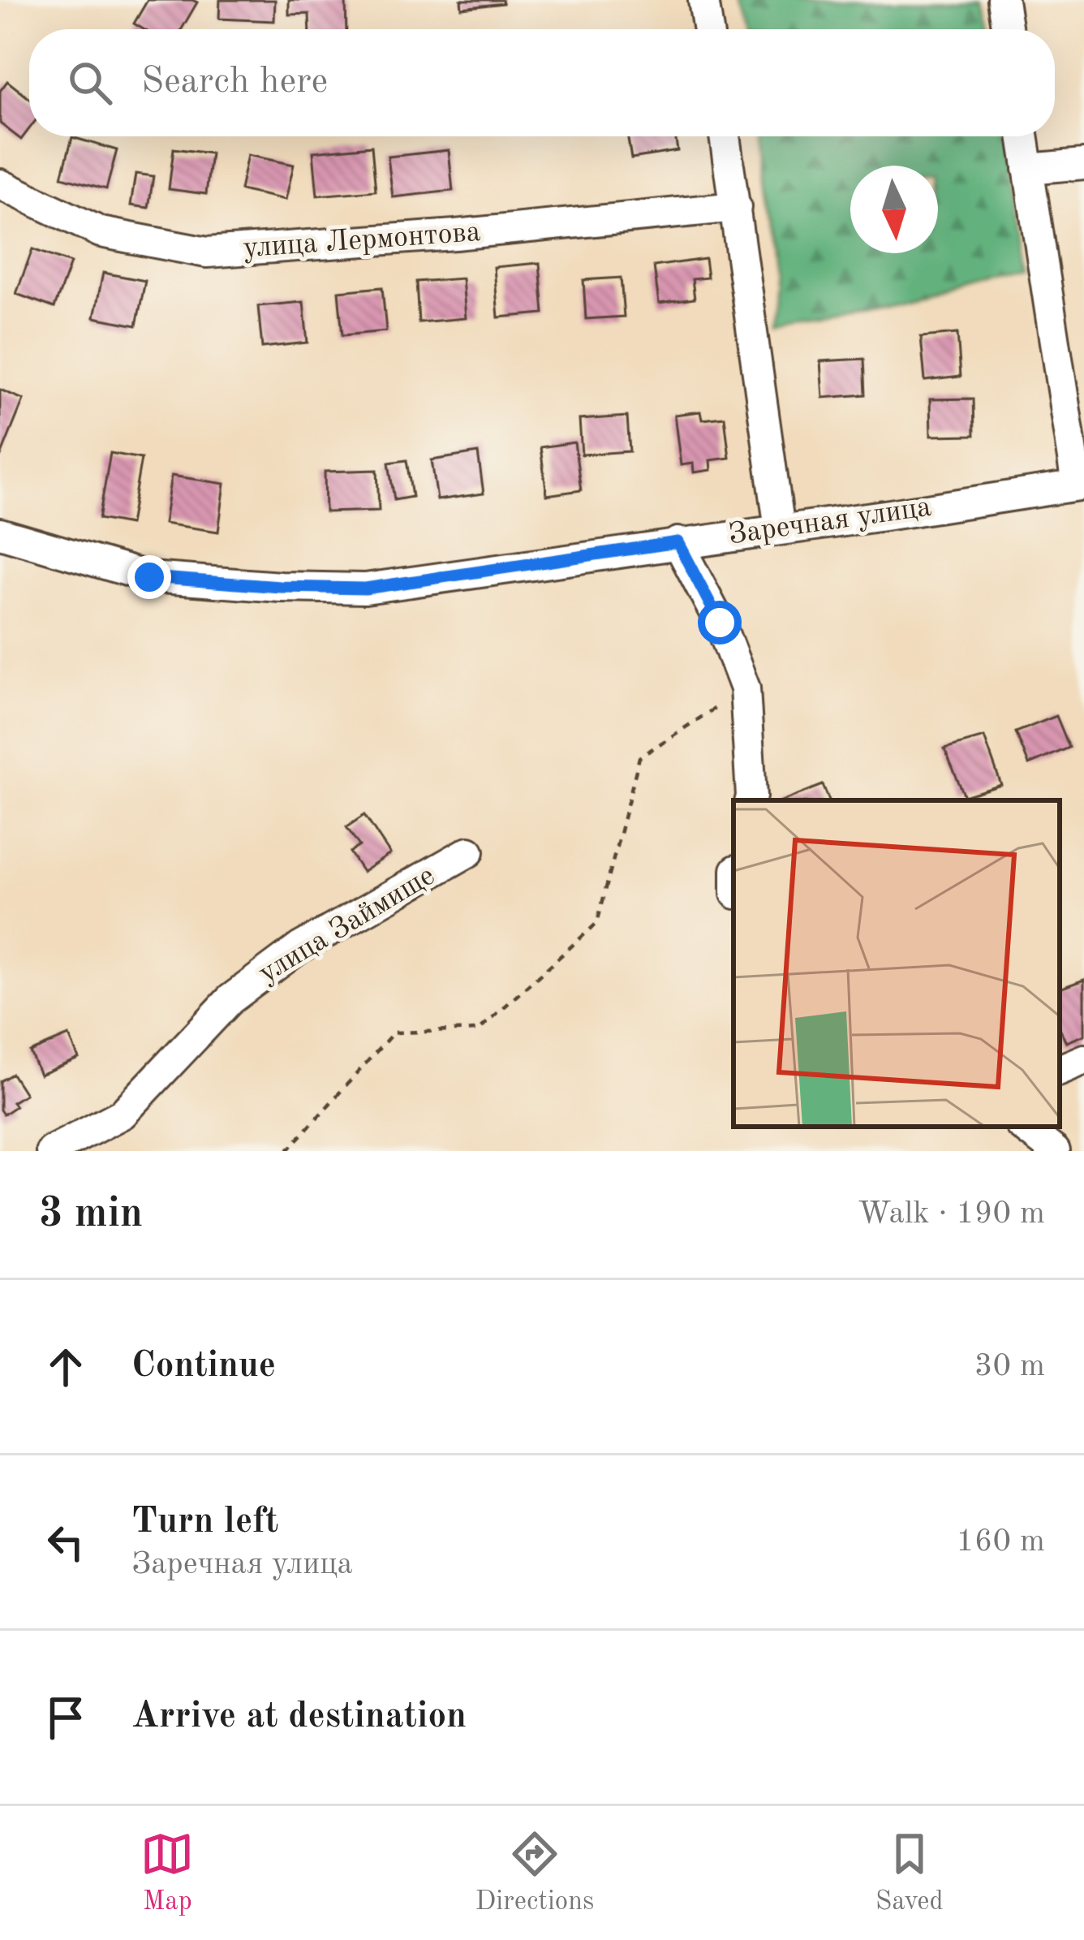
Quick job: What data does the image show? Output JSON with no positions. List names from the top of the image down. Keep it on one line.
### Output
{"streets":{"street":["улица Лермонтова","Заречная улица","улица Займище"]},"north":"bottom","page":{"search":"Search here","heading":["3 min","Walk · 190 m"],"list":[["Continue","30 m"],["Turn left","Заречная улица","160 m"],"Arrive at destination"],"nav":["Map","Directions","Saved"]}}
